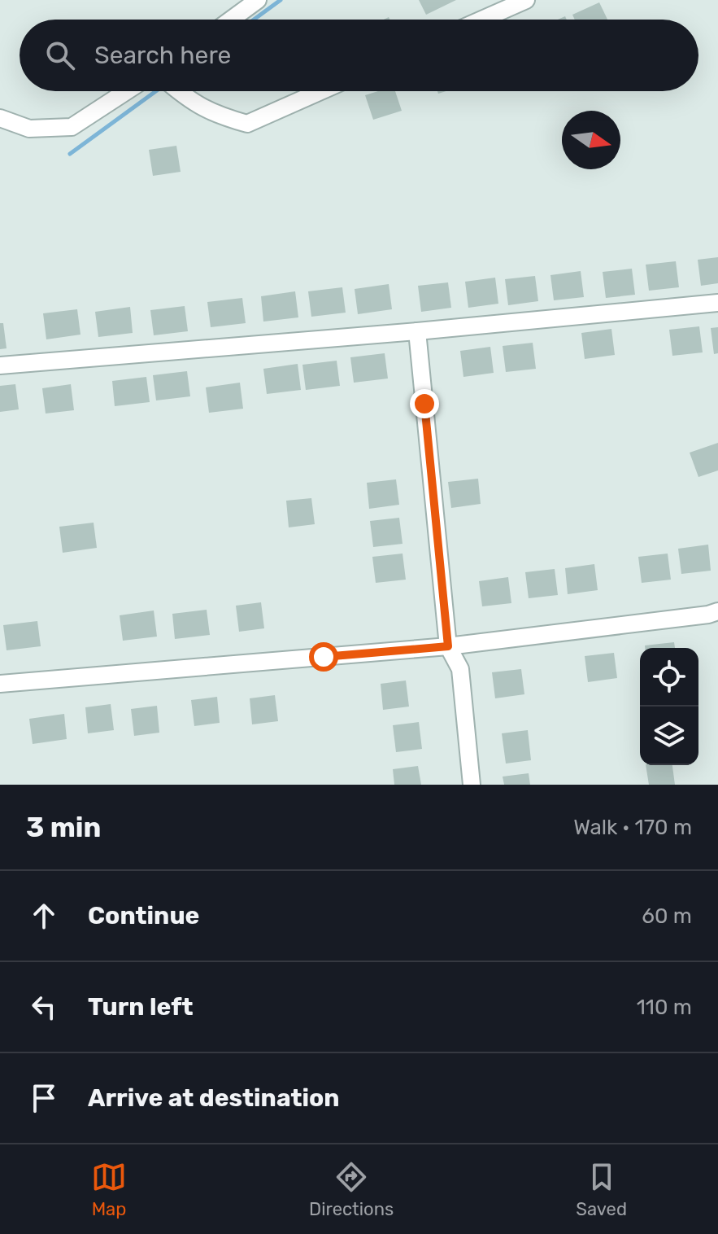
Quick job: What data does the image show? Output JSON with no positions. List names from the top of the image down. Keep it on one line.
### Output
{"north":"right","page":{"search":"Search here","heading":["3 min","Walk · 170 m"],"list":[["Continue","60 m"],["Turn left","110 m"],"Arrive at destination"],"nav":["Map","Directions","Saved"]}}
